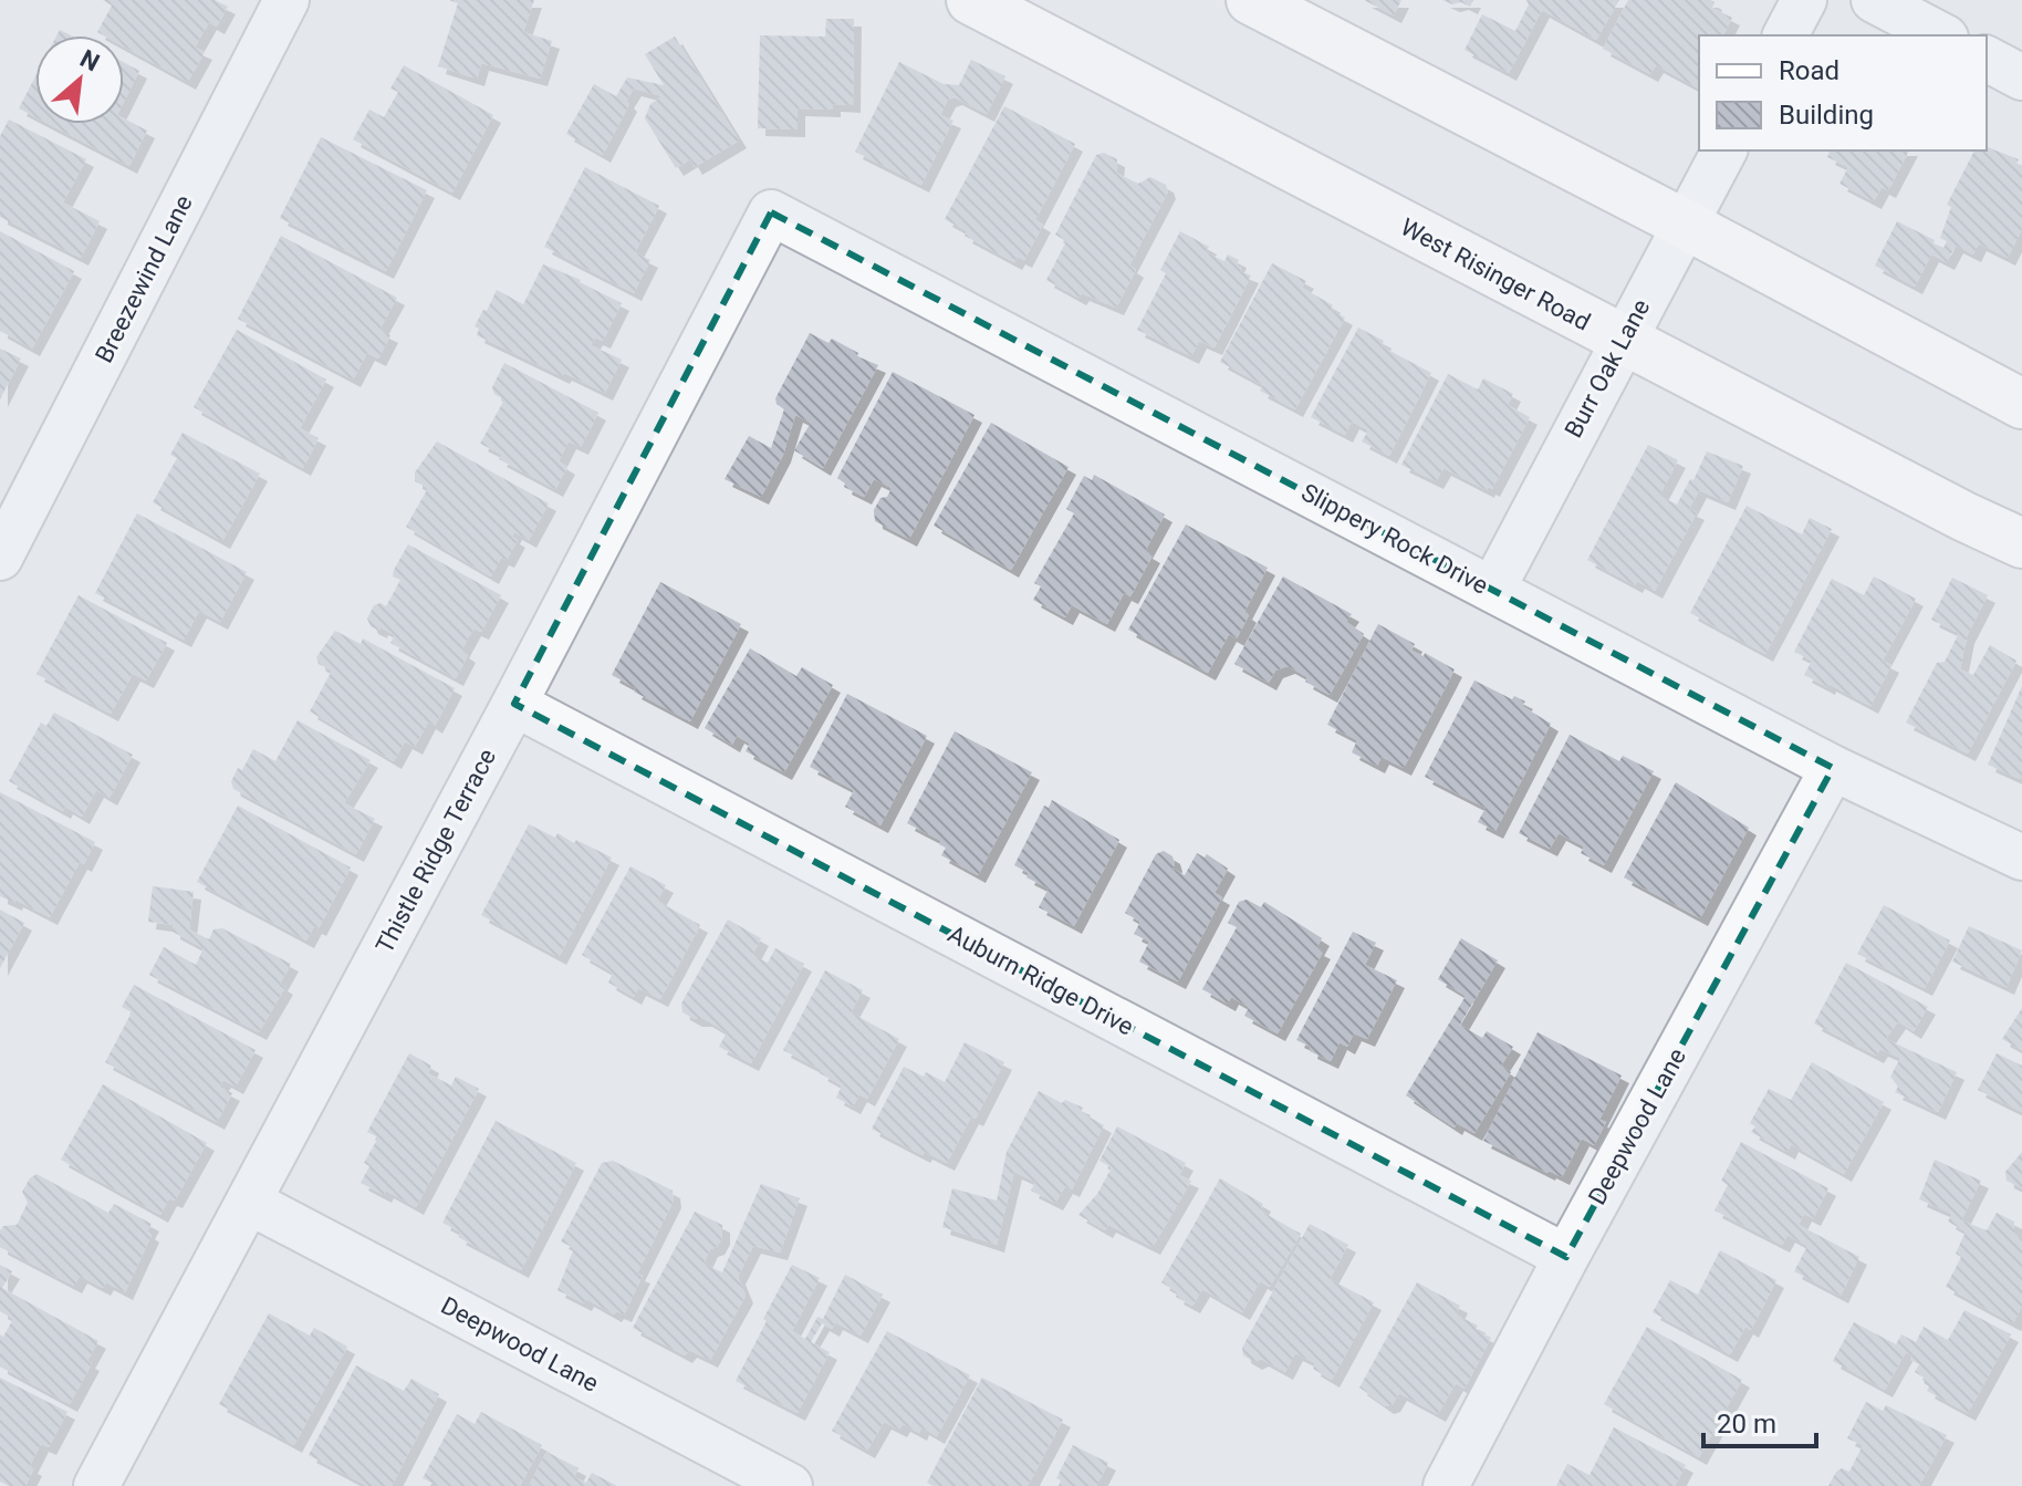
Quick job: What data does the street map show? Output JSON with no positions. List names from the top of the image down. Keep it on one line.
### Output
{"streets":{"main road":["West Risinger Road"],"street":["Breezewind Lane","Burr Oak Lane","Slippery Rock Drive","Thistle Ridge Terrace","Auburn Ridge Drive","Deepwood Lane"]},"crossings":[["West Risinger Road","Burr Oak Lane"],["Burr Oak Lane","Slippery Rock Drive"],["Slippery Rock Drive","Thistle Ridge Terrace"],["Slippery Rock Drive","Deepwood Lane"],["Thistle Ridge Terrace","Auburn Ridge Drive"],["Thistle Ridge Terrace","Deepwood Lane"],["Auburn Ridge Drive","Deepwood Lane"]],"legend":["Road","Building"],"scale_bar":"20 m","north":"top right"}
